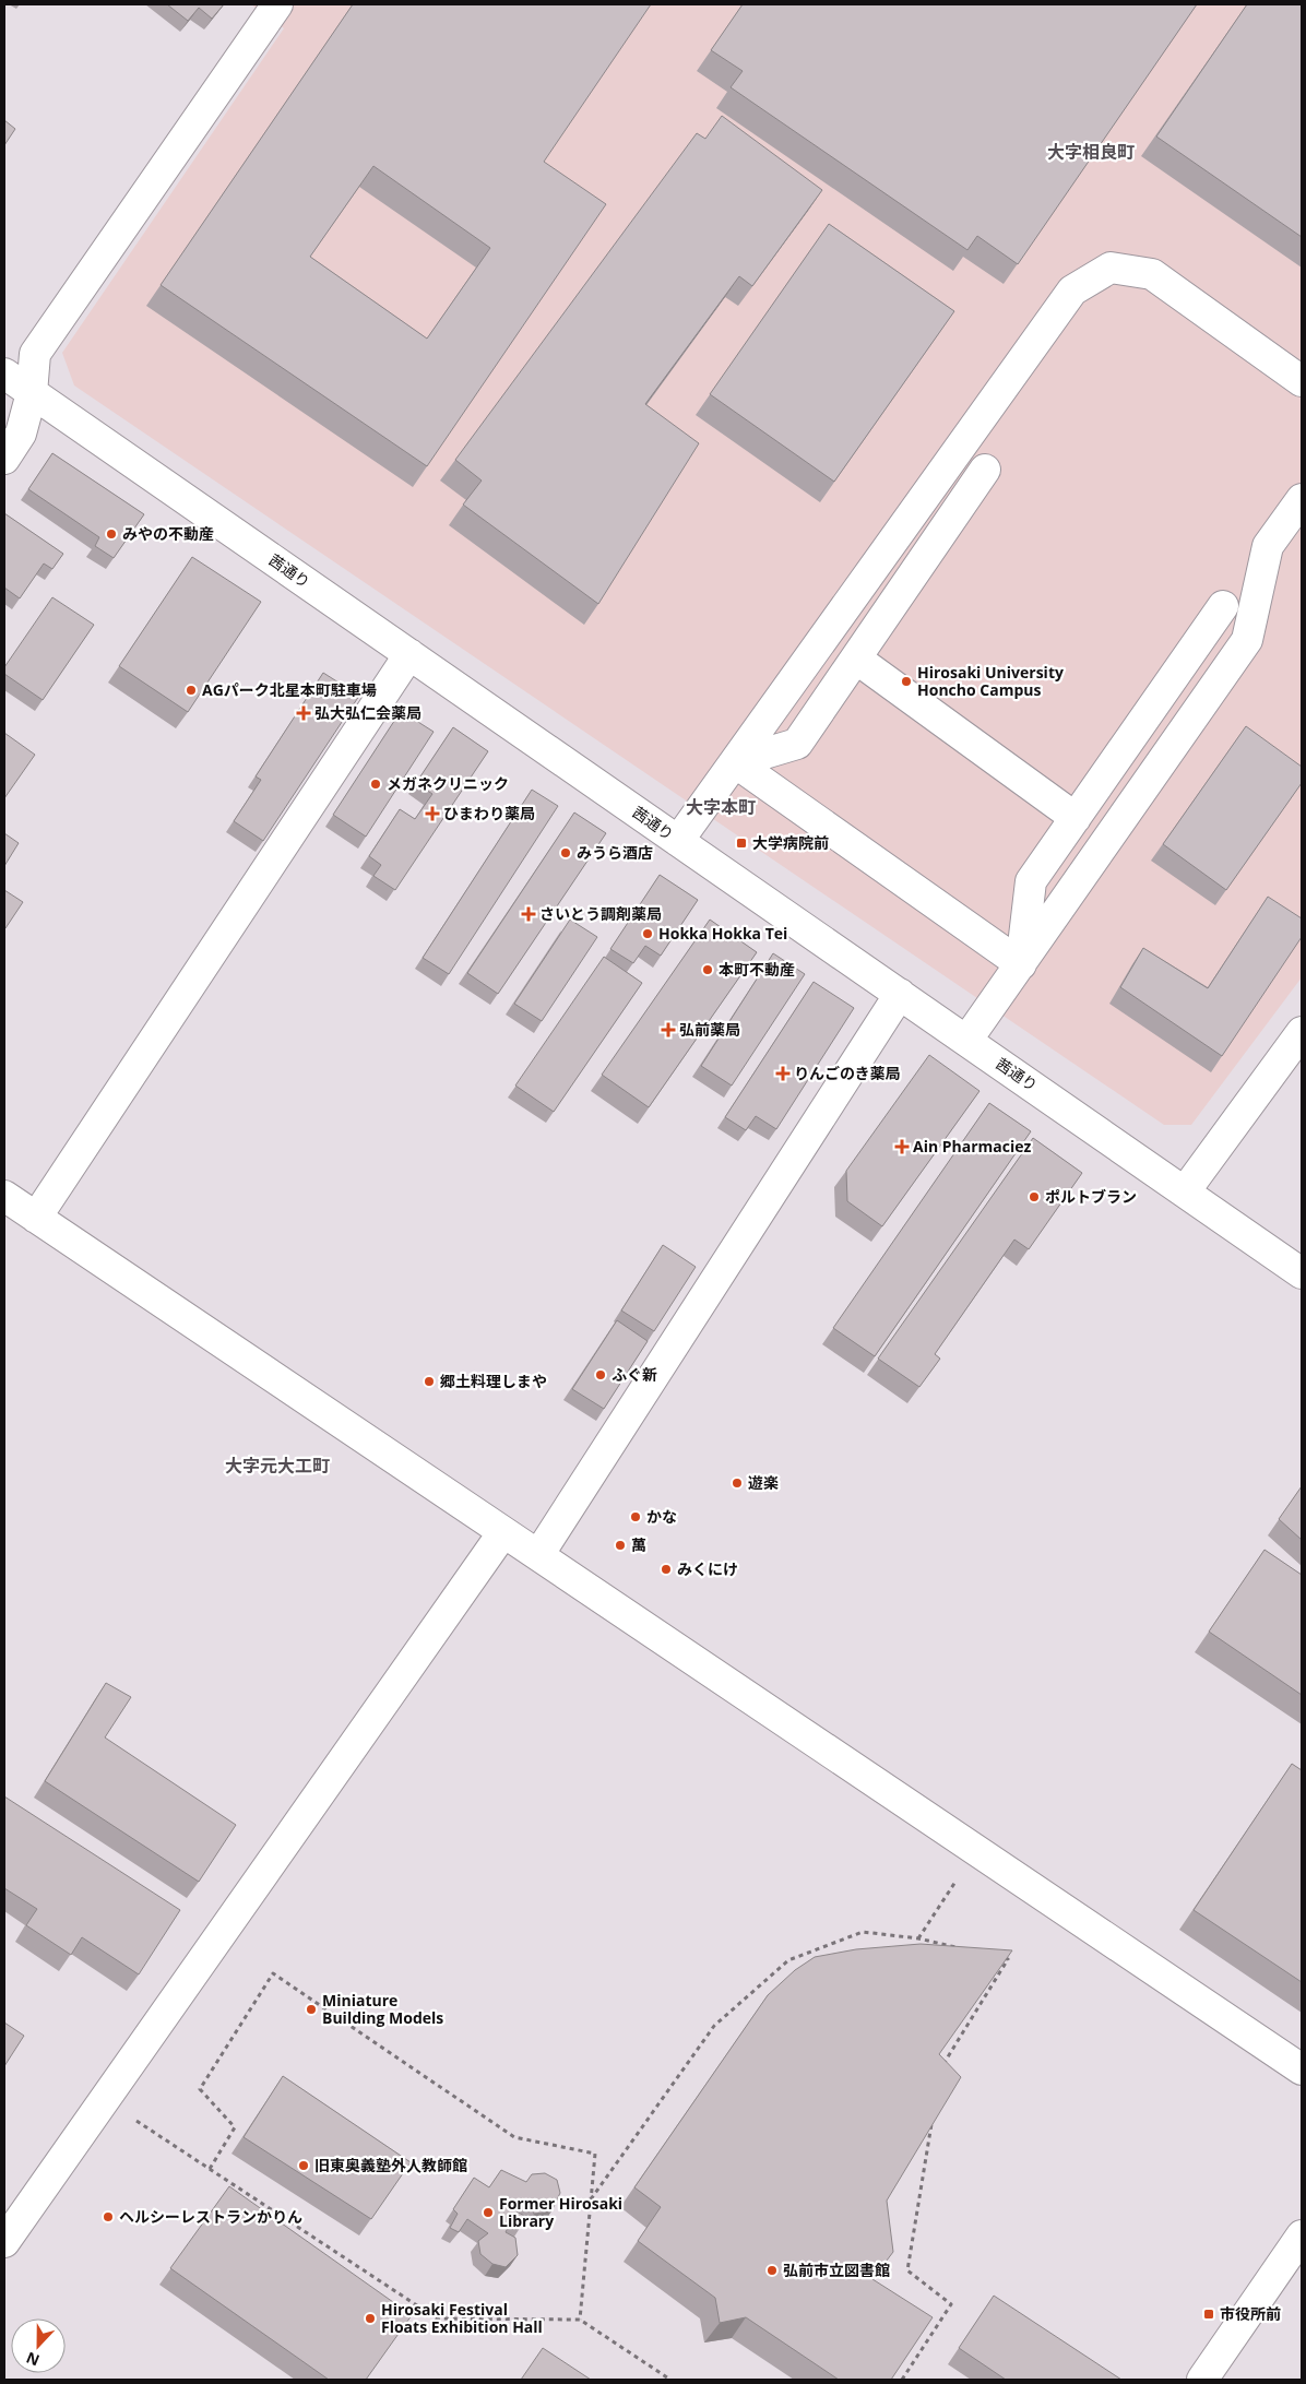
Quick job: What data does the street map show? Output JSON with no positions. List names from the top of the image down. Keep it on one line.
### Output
{"streets":{"street":["茜通り"]},"districts":["大字相良町","大字本町","大字元大工町"],"places":{"other":["みやの不動産","Hirosaki University Honcho Campus","AGパーク北星本町駐車場","メガネクリニック","みうら酒店","Hokka Hokka Tei","本町不動産","ポルトブラン","ふぐ新","郷土料理しまや","遊楽","かな","萬","みくにけ","Miniature Building Models","旧東奥義塾外人教師館","Former Hirosaki Library","ヘルシーレストランかりん","弘前市立図書館","Hirosaki Festival Floats Exhibition Hall"],"health":["弘大弘仁会薬局","ひまわり薬局","さいとう調剤薬局","弘前薬局","りんごのき薬局","Ain Pharmaciez"],"transit":["大学病院前","市役所前"]},"north":"bottom"}
